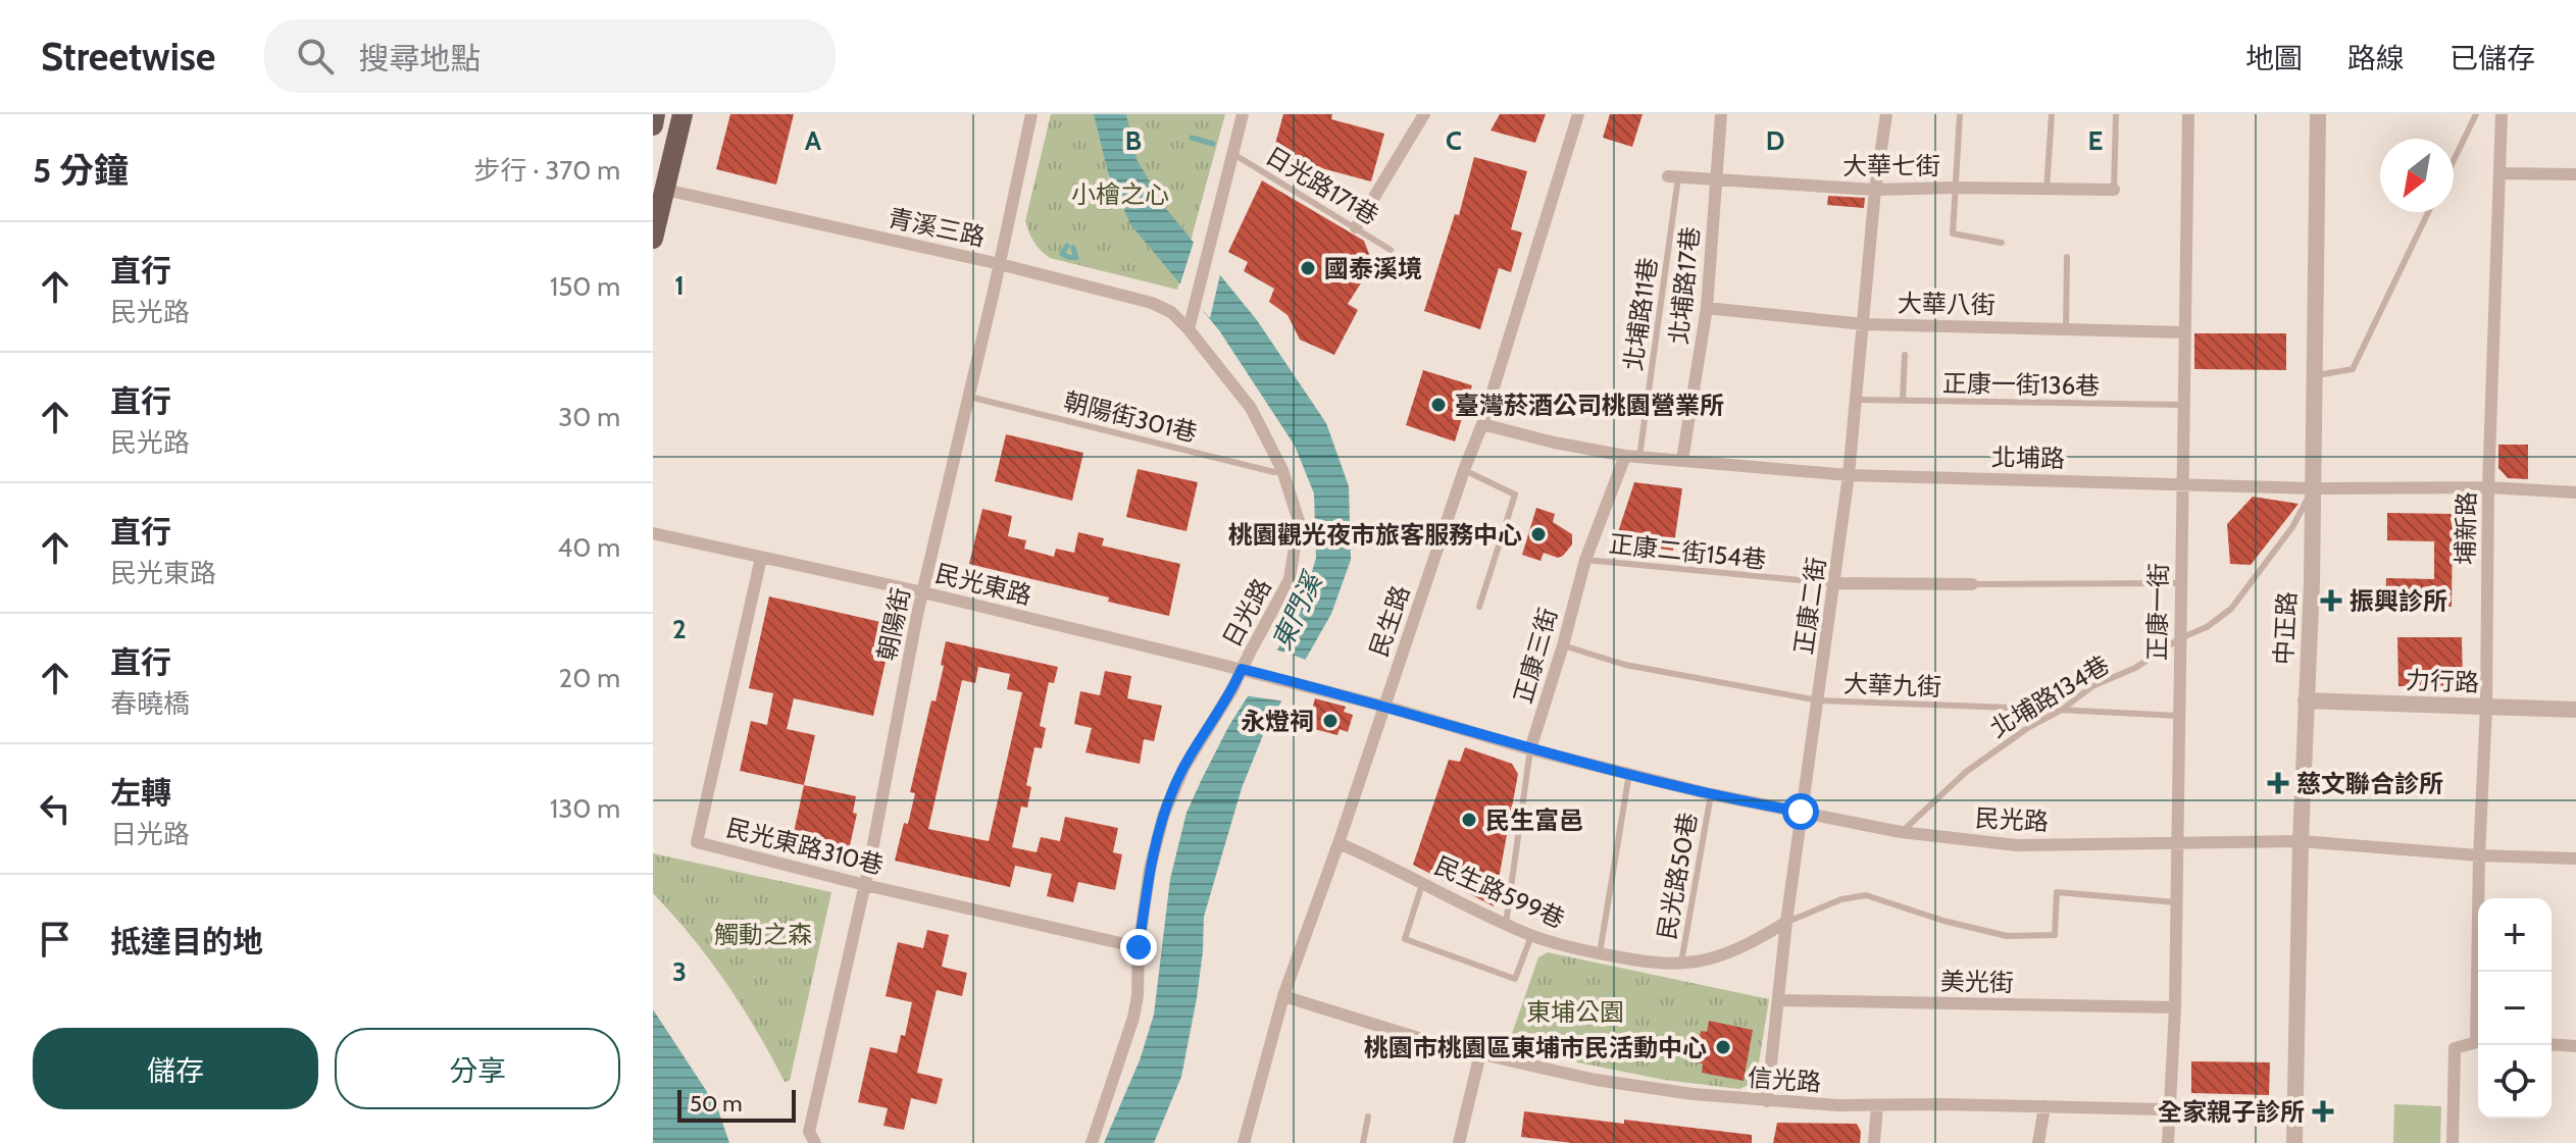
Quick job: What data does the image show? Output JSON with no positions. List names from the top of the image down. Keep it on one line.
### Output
{"streets":{"street":["大華七街","青溪三路","北埔路17巷","大華八街","北埔路","埔新路","民光東路","正康二街","正康一街","日光路","民生路","朝陽街","中正路","正康三街","力行路","民光路","民光東路310巷","民生路599巷","美光街","信光路"],"lane":["日光路171巷","北埔路11巷","正康一街136巷","朝陽街301巷","正康二街154巷","大華九街","北埔路134巷","民光路50巷"]},"crossings":[["大華七街","北埔路17巷"],["大華七街","北埔路11巷"],["大華七街","正康二街"],["青溪三路","日光路"],["青溪三路","朝陽街"],["北埔路17巷","大華八街"],["北埔路17巷","北埔路"],["大華八街","正康二街"],["大華八街","正康一街"],["北埔路11巷","北埔路"],["北埔路11巷","正康三街"],["正康一街136巷","正康二街"],["正康一街136巷","正康一街"],["朝陽街301巷","日光路"],["朝陽街301巷","朝陽街"],["北埔路","埔新路"],["北埔路","正康二街"],["北埔路","正康一街"],["北埔路","民生路"],["北埔路","中正路"],["北埔路","正康三街"],["北埔路","北埔路134巷"],["埔新路","力行路"],["埔新路","民光路"],["正康二街154巷","正康二街"],["正康二街154巷","正康三街"],["民光東路","日光路"],["民光東路","民生路"],["民光東路","朝陽街"],["民光東路","民光路"],["民光東路","民光東路310巷"],["正康二街","大華九街"],["正康二街","民光路"],["正康二街","民生路599巷"],["正康二街","美光街"],["正康二街","信光路"],["正康一街","大華九街"],["正康一街","北埔路134巷"],["正康一街","民光路"],["正康一街","美光街"],["正康一街","信光路"],["日光路","民光東路310巷"],["民生路","民光路"],["民生路","民生路599巷"],["民生路","信光路"],["朝陽街","民光東路310巷"],["中正路","力行路"],["中正路","北埔路134巷"],["中正路","民光路"],["中正路","信光路"],["正康三街","大華九街"],["正康三街","民光路"],["正康三街","民生路599巷"],["大華九街","北埔路134巷"],["北埔路134巷","民光路"],["民光路","民光路50巷"],["民光路50巷","民生路599巷"]],"water":["東門溪"],"parks":["小檜之心","觸動之森","東埔公園"],"places":{"other":["國泰溪境","臺灣菸酒公司桃園營業所","桃園觀光夜市旅客服務中心","永燈祠","民生富邑","桃園市桃園區東埔市民活動中心"],"health":["振興診所","慈文聯合診所","全家親子診所"]},"scale_bar":"50 m","north":"bottom left","page":{"header":"Streetwise","search":"搜尋地點","nav":["地圖","路線","已儲存"],"heading":["5 分鐘","步行 · 370 m"],"list":[["直行","民光路","150 m"],["直行","民光路","30 m"],["直行","民光東路","40 m"],["直行","春曉橋","20 m"],["左轉","日光路","130 m"],"抵達目的地"],"map_buttons":["+","−"],"buttons":["儲存","分享"],"scale":"50 m"},"grid":{"columns":["A","B","C","D","E"],"rows":["1","2","3"]}}
